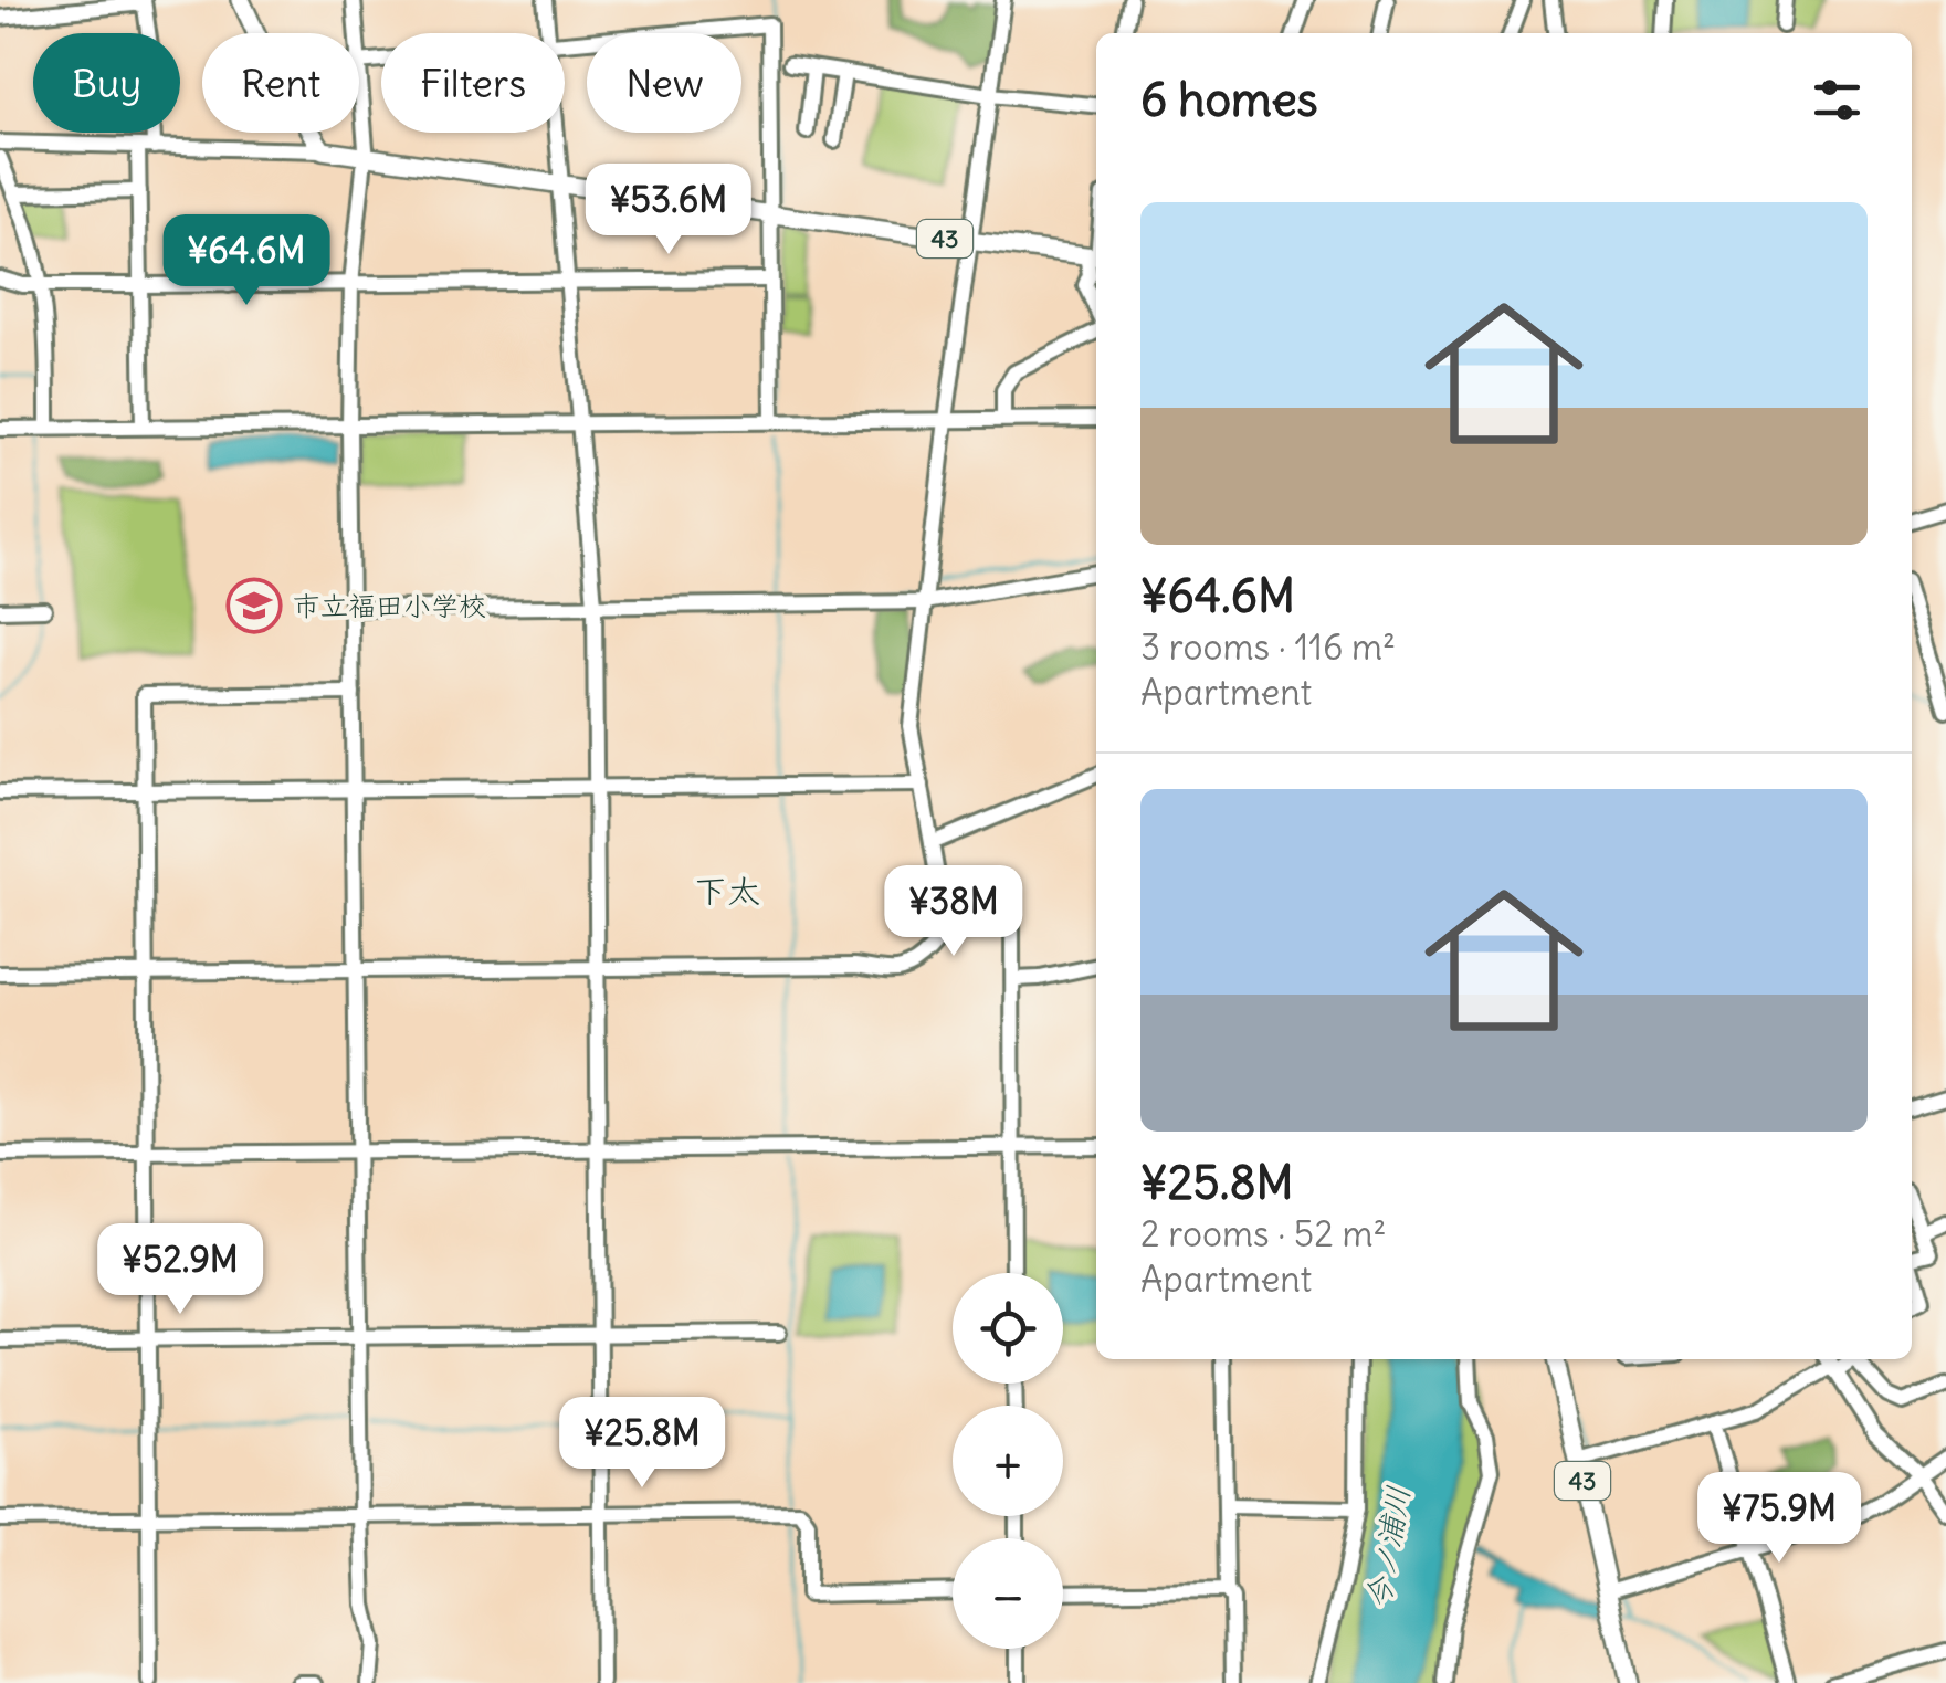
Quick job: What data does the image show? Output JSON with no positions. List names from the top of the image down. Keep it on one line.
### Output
{"streets":{"main road":["43"]},"districts":["下太"],"water":["今ノ浦川"],"places":{"school or university":["市立福田小学校"]},"page":{"chip":["Buy","Rent","Filters","New"],"heading":"6 homes","price":["¥53.6M","¥64.6M","¥38M","¥52.9M","¥25.8M","¥75.9M"],"list":[{"name":"¥64.6M","note":"3 rooms · 116 m² · Apartment"},{"name":"¥25.8M","note":"2 rooms · 52 m² · Apartment"}],"map_buttons":["+","−"]}}
